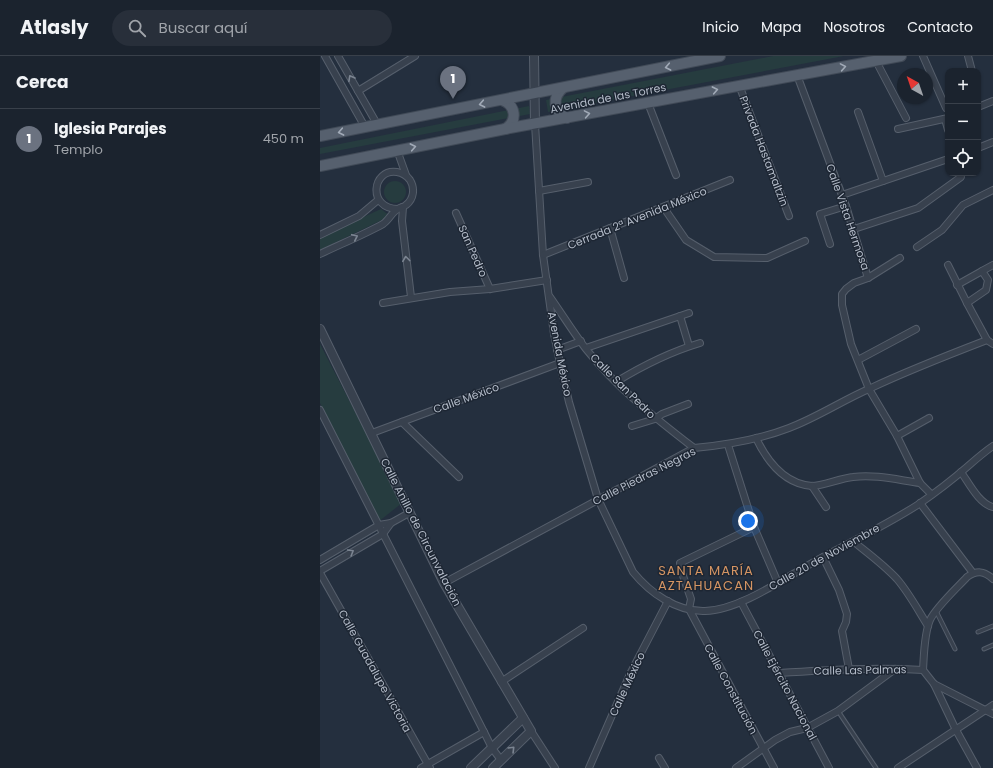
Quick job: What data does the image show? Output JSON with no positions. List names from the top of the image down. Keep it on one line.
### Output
{"streets":{"main road":["Avenida de las Torres"],"street":["Privada Hastamaltzin","Calle Vista Hermosa","Cerrada 2ª Avenida México","San Pedro","Avenida México","Calle San Pedro","Calle México","Calle Piedras Negras","Calle Anillo de Circunvalación","Calle 20 de Noviembre","Calle Las Palmas","Calle Guadalupe Victoria","Calle Ejército Nacional","Calle Constitución"]},"crossings":[["Avenida de las Torres","Privada Hastamaltzin"],["Avenida de las Torres","Calle Vista Hermosa"],["Avenida de las Torres","Avenida México"],["Calle Vista Hermosa","Calle Piedras Negras"],["Calle Vista Hermosa","Calle 20 de Noviembre"],["Cerrada 2ª Avenida México","Avenida México"],["Avenida México","Calle San Pedro"],["Avenida México","Calle México"],["Avenida México","Calle Piedras Negras"],["Avenida México","Calle 20 de Noviembre"],["Avenida México","Calle Constitución"],["Calle San Pedro","Calle Piedras Negras"],["Calle México","Calle Anillo de Circunvalación"],["Calle Piedras Negras","Calle Anillo de Circunvalación"],["Calle 20 de Noviembre","Calle Ejército Nacional"],["Calle 20 de Noviembre","Calle Constitución"],["Calle Las Palmas","Calle Ejército Nacional"]],"districts":["SANTA MARÍA AZTAHUACAN"],"north":"top left","page":{"header":"Atlasly","search":"Buscar aquí","nav":["Inicio","Mapa","Nosotros","Contacto"],"heading":"Cerca","pins":"1","map_buttons":["+","−"],"list":[{"mark":"1","name":"Iglesia Parajes","note":"Templo","value":"450 m"}]}}
